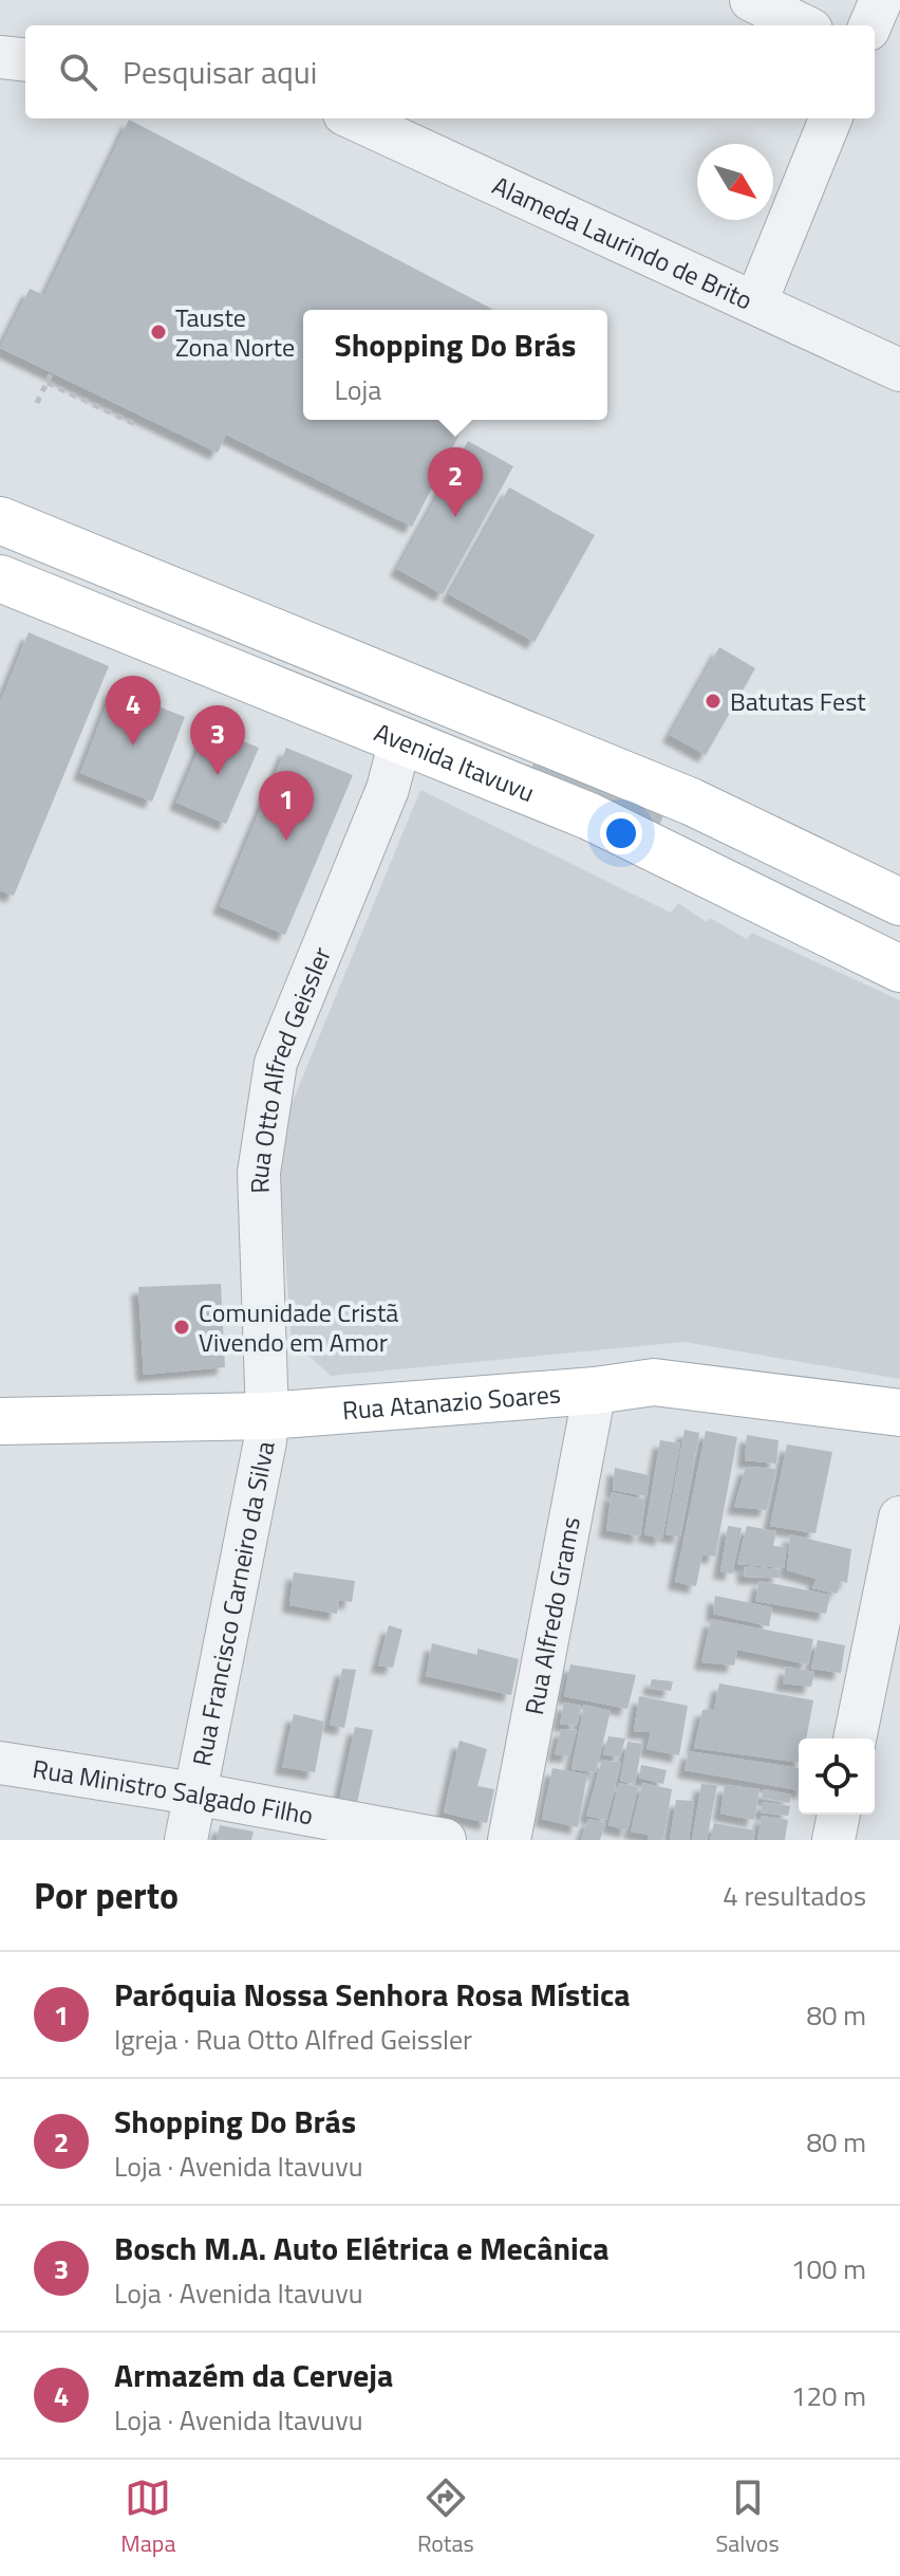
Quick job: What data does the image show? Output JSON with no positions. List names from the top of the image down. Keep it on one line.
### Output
{"streets":{"main road":["Avenida Itavuvu","Rua Atanazio Soares"],"street":["Alameda Laurindo de Brito","Rua Otto Alfred Geissler","Rua Francisco Carneiro da Silva","Rua Alfredo Grams","Rua Ministro Salgado Filho"]},"crossings":[["Avenida Itavuvu","Rua Otto Alfred Geissler"],["Rua Otto Alfred Geissler","Rua Atanazio Soares"],["Rua Otto Alfred Geissler","Rua Francisco Carneiro da Silva"],["Rua Atanazio Soares","Rua Francisco Carneiro da Silva"],["Rua Atanazio Soares","Rua Alfredo Grams"],["Rua Francisco Carneiro da Silva","Rua Ministro Salgado Filho"]],"places":["Tauste Zona Norte","Batutas Fest","Comunidade Cristã Vivendo em Amor"],"north":"bottom right","page":{"search":"Pesquisar aqui","popup":["Shopping Do Brás","Loja"],"pins":["2","4","3","1"],"heading":["Por perto","4 resultados"],"list":[{"mark":"1","name":"Paróquia Nossa Senhora Rosa Mística","note":"Igreja · Rua Otto Alfred Geissler","value":"80 m"},{"mark":"2","name":"Shopping Do Brás","note":"Loja · Avenida Itavuvu","value":"80 m"},{"mark":"3","name":"Bosch M.A. Auto Elétrica e Mecânica","note":"Loja · Avenida Itavuvu","value":"100 m"},{"mark":"4","name":"Armazém da Cerveja","note":"Loja · Avenida Itavuvu","value":"120 m"}],"nav":["Mapa","Rotas","Salvos"]}}
